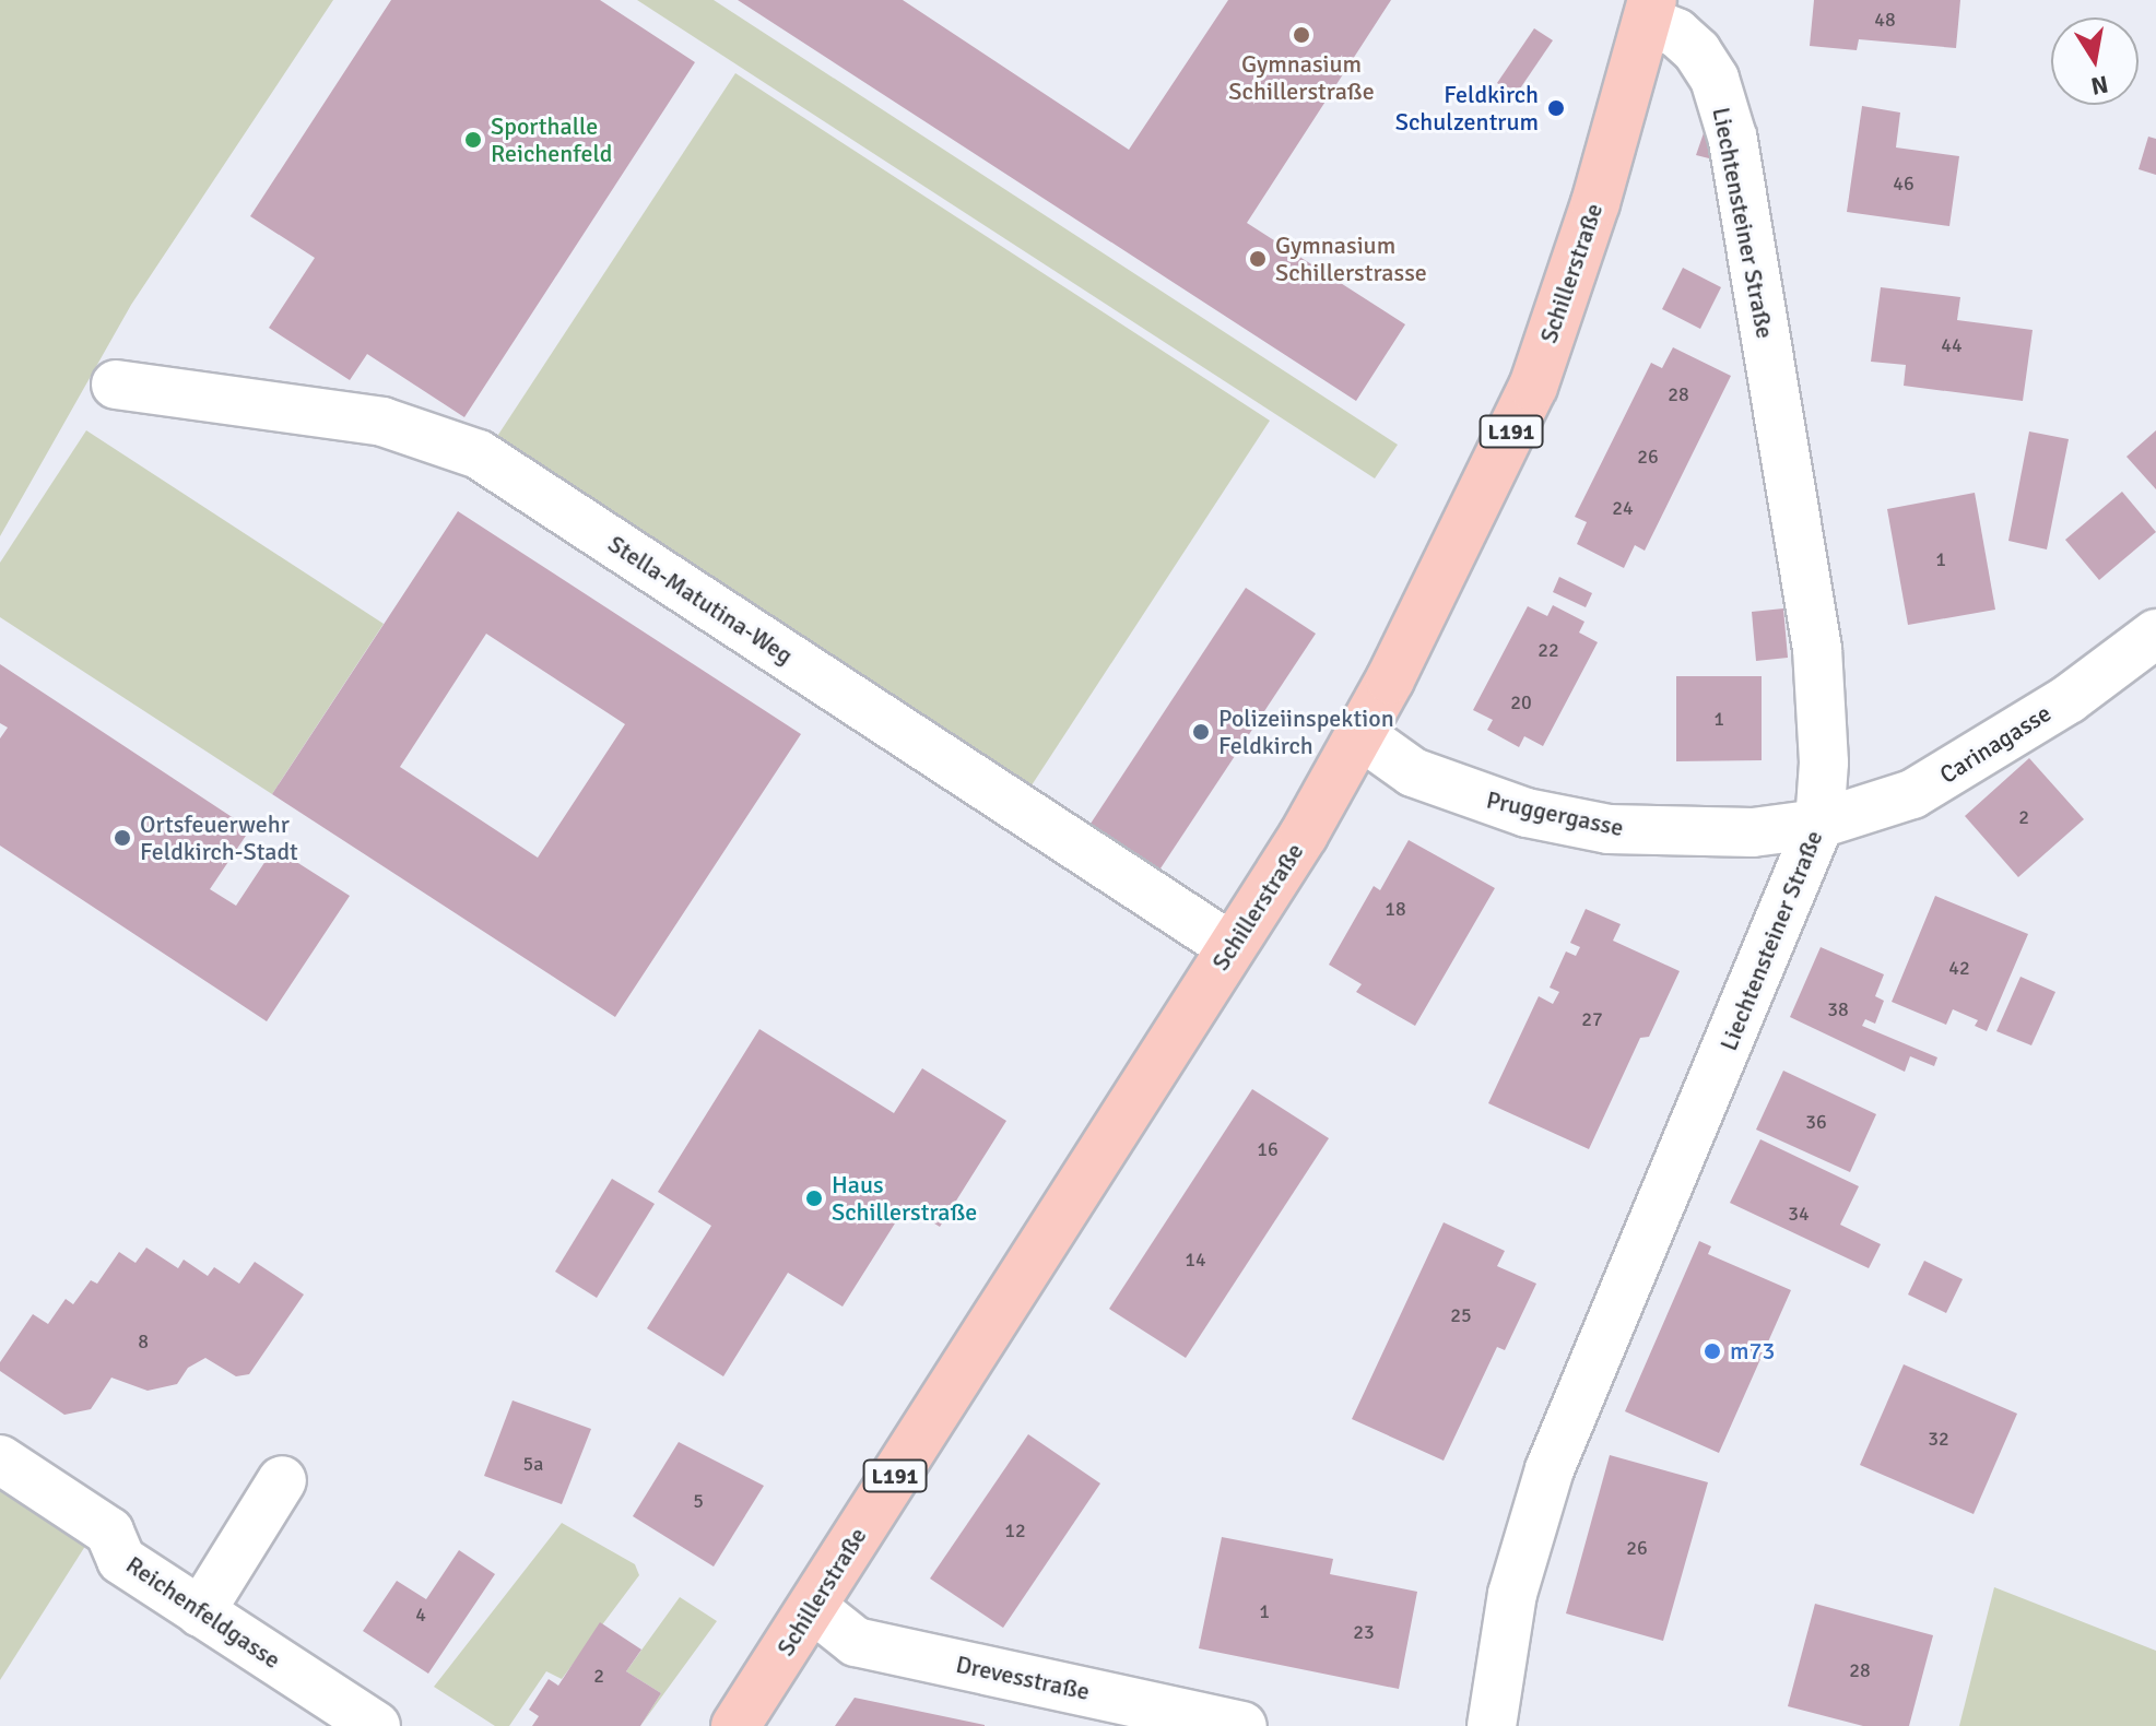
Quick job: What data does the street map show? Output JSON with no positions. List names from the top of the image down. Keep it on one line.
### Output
{"streets":{"main road":["Schillerstraße","L191"],"street":["Liechtensteiner Straße","Stella-Matutina-Weg","Carinagasse","Pruggergasse","Reichenfeldgasse","Drevesstraße"]},"crossings":[["Liechtensteiner Straße","Schillerstraße"],["Liechtensteiner Straße","Carinagasse"],["Liechtensteiner Straße","Pruggergasse"],["Schillerstraße","Stella-Matutina-Weg"],["Schillerstraße","Pruggergasse"],["Schillerstraße","Drevesstraße"],["Carinagasse","Pruggergasse"]],"places":["Gymnasium Schillerstraße","Feldkirch Schulzentrum","Sporthalle Reichenfeld","Gymnasium Schillerstrasse","Polizeiinspektion Feldkirch","Ortsfeuerwehr Feldkirch-Stadt","Haus Schillerstraße","m73"],"house_numbers":["48","46","44","28","26","24","1","22","20","1","2","18","42","38","27","36","16","34","14","25","8","32","5a","5","12","26","1","4","23","28","2"],"north":"bottom"}
